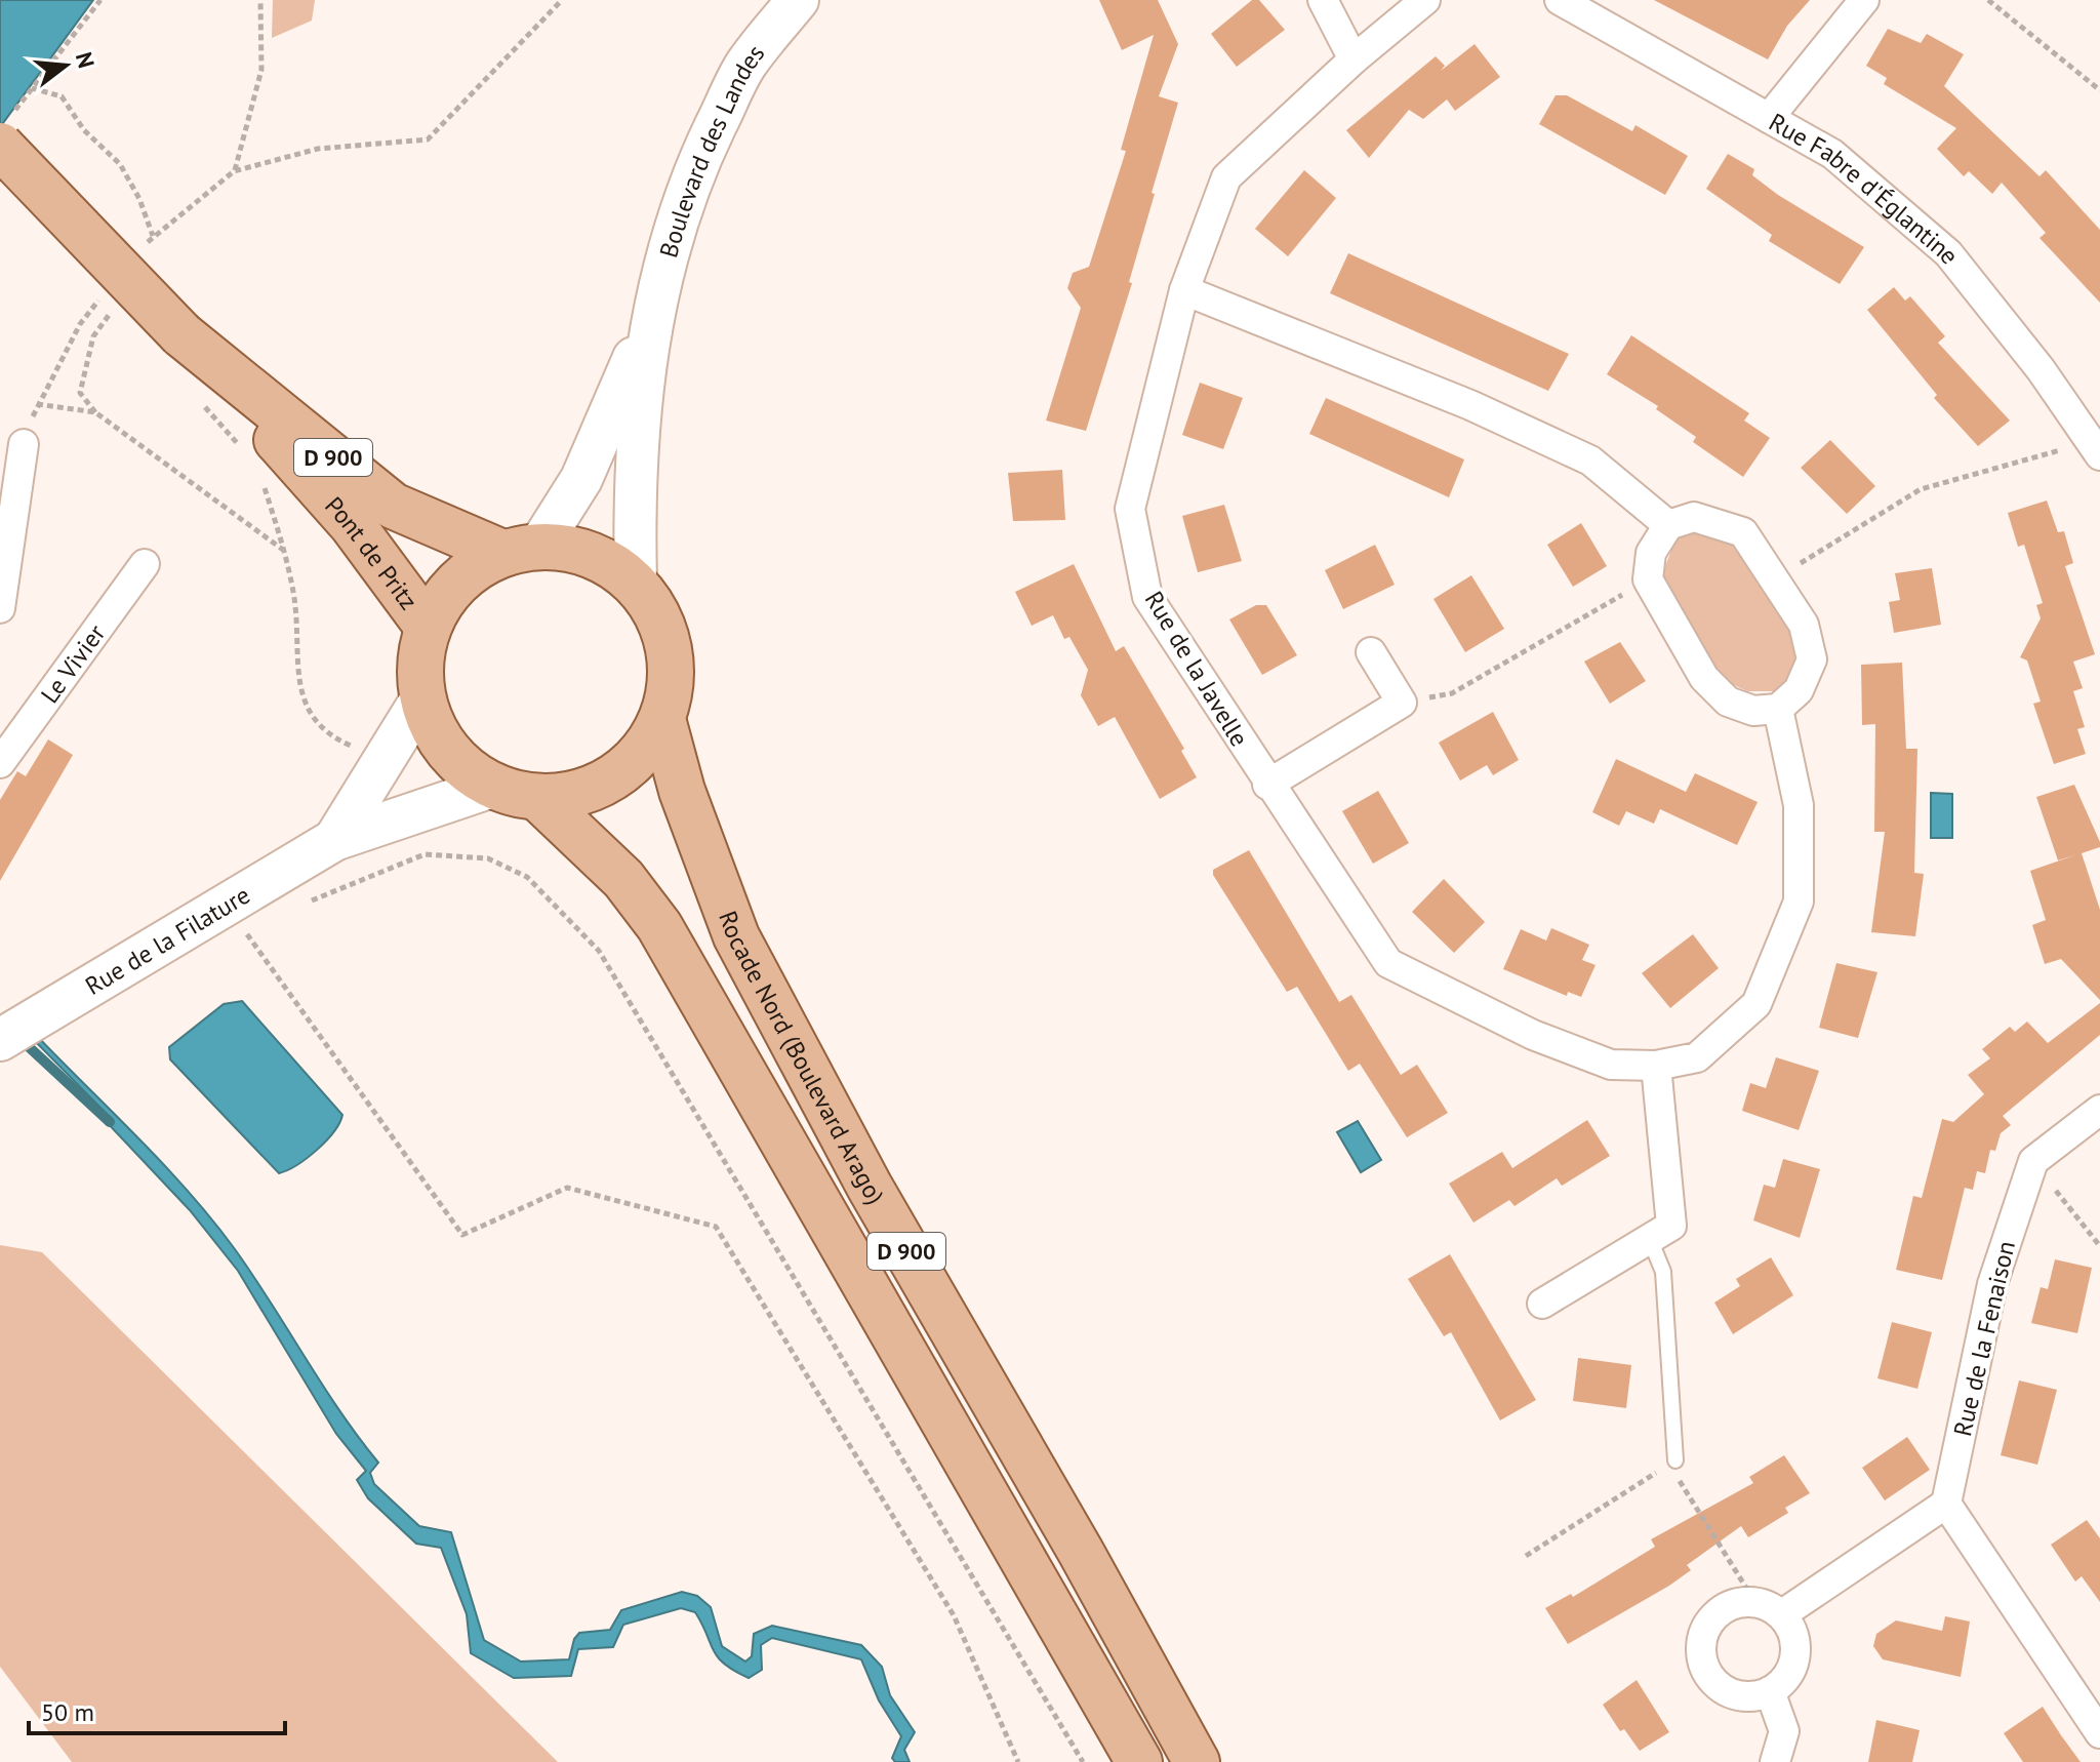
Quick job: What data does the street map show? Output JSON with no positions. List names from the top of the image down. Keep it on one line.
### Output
{"streets":{"main road":["D 900","Pont de Pritz","Rocade Nord (Boulevard Arago)"],"street":["Boulevard des Landes","Rue Fabre d'Églantine","Le Vivier","Rue de la Javelle","Rue de la Filature","Rue de la Fenaison"]},"crossings":[["Boulevard des Landes","Pont de Pritz"],["Boulevard des Landes","Rue de la Filature"],["Boulevard des Landes","Rocade Nord (Boulevard Arago)"],["Pont de Pritz","Rue de la Filature"],["Pont de Pritz","Rocade Nord (Boulevard Arago)"],["Rue de la Filature","Rocade Nord (Boulevard Arago)"]],"scale_bar":"50 m","north":"right"}
